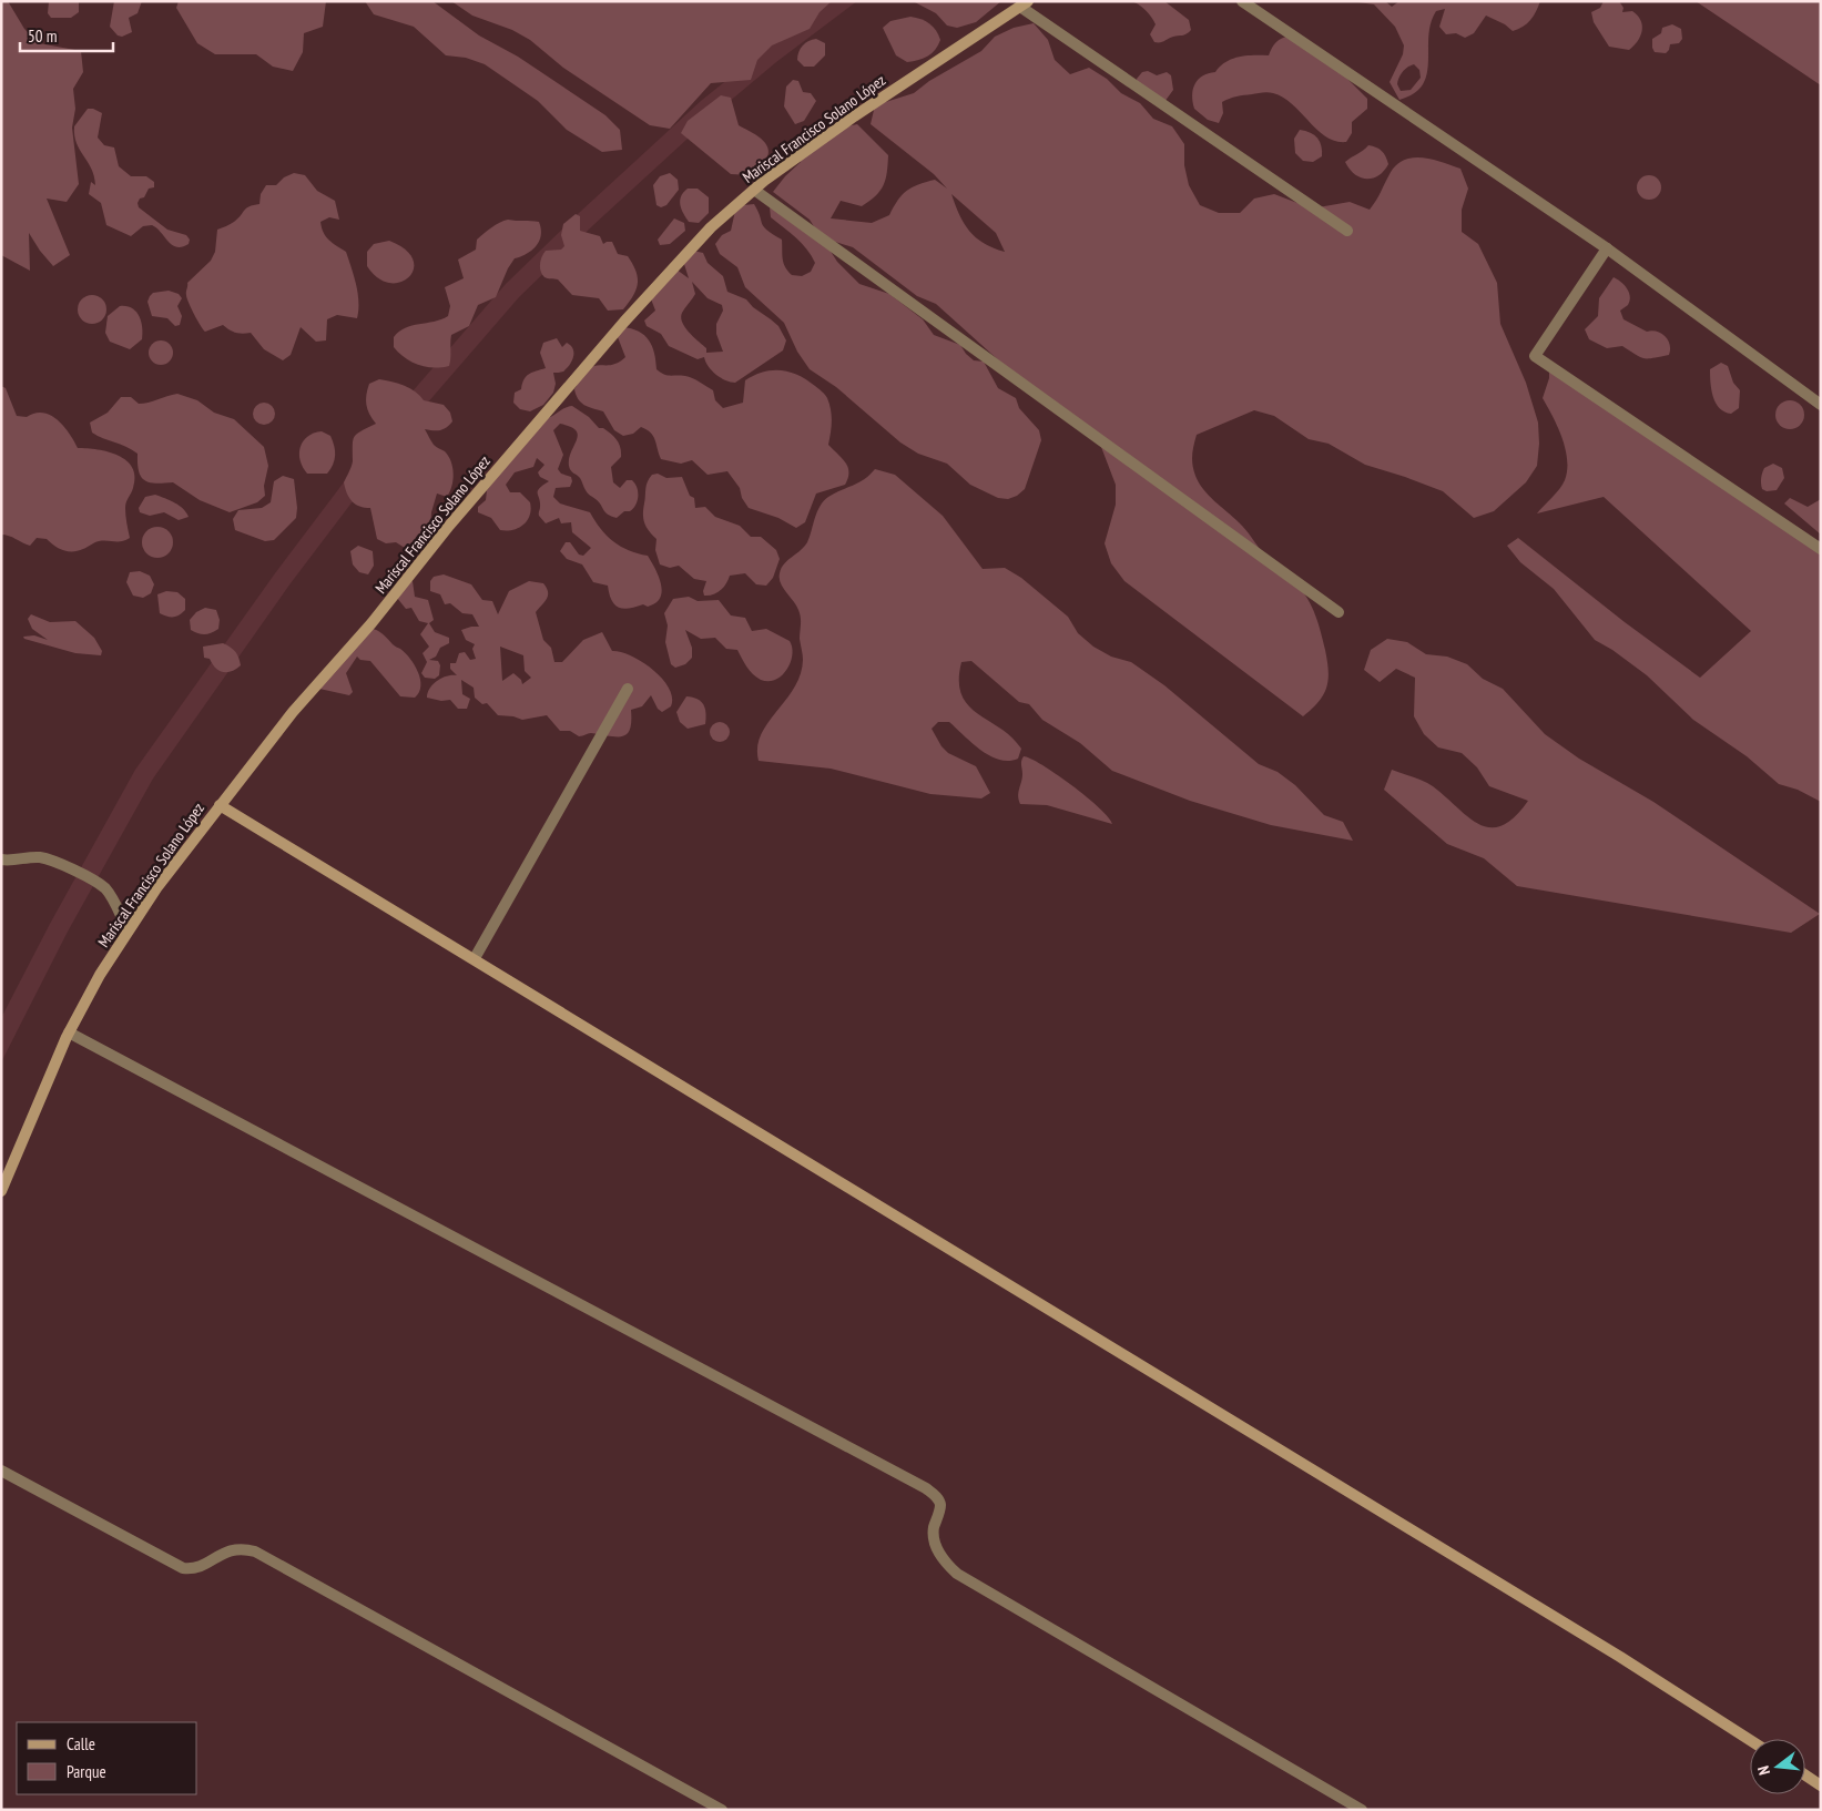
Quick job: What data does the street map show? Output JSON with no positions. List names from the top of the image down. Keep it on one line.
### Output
{"streets":{"street":["Mariscal Francisco Solano López"]},"legend":["Calle","Parque"],"scale_bar":"50 m","north":"left"}
